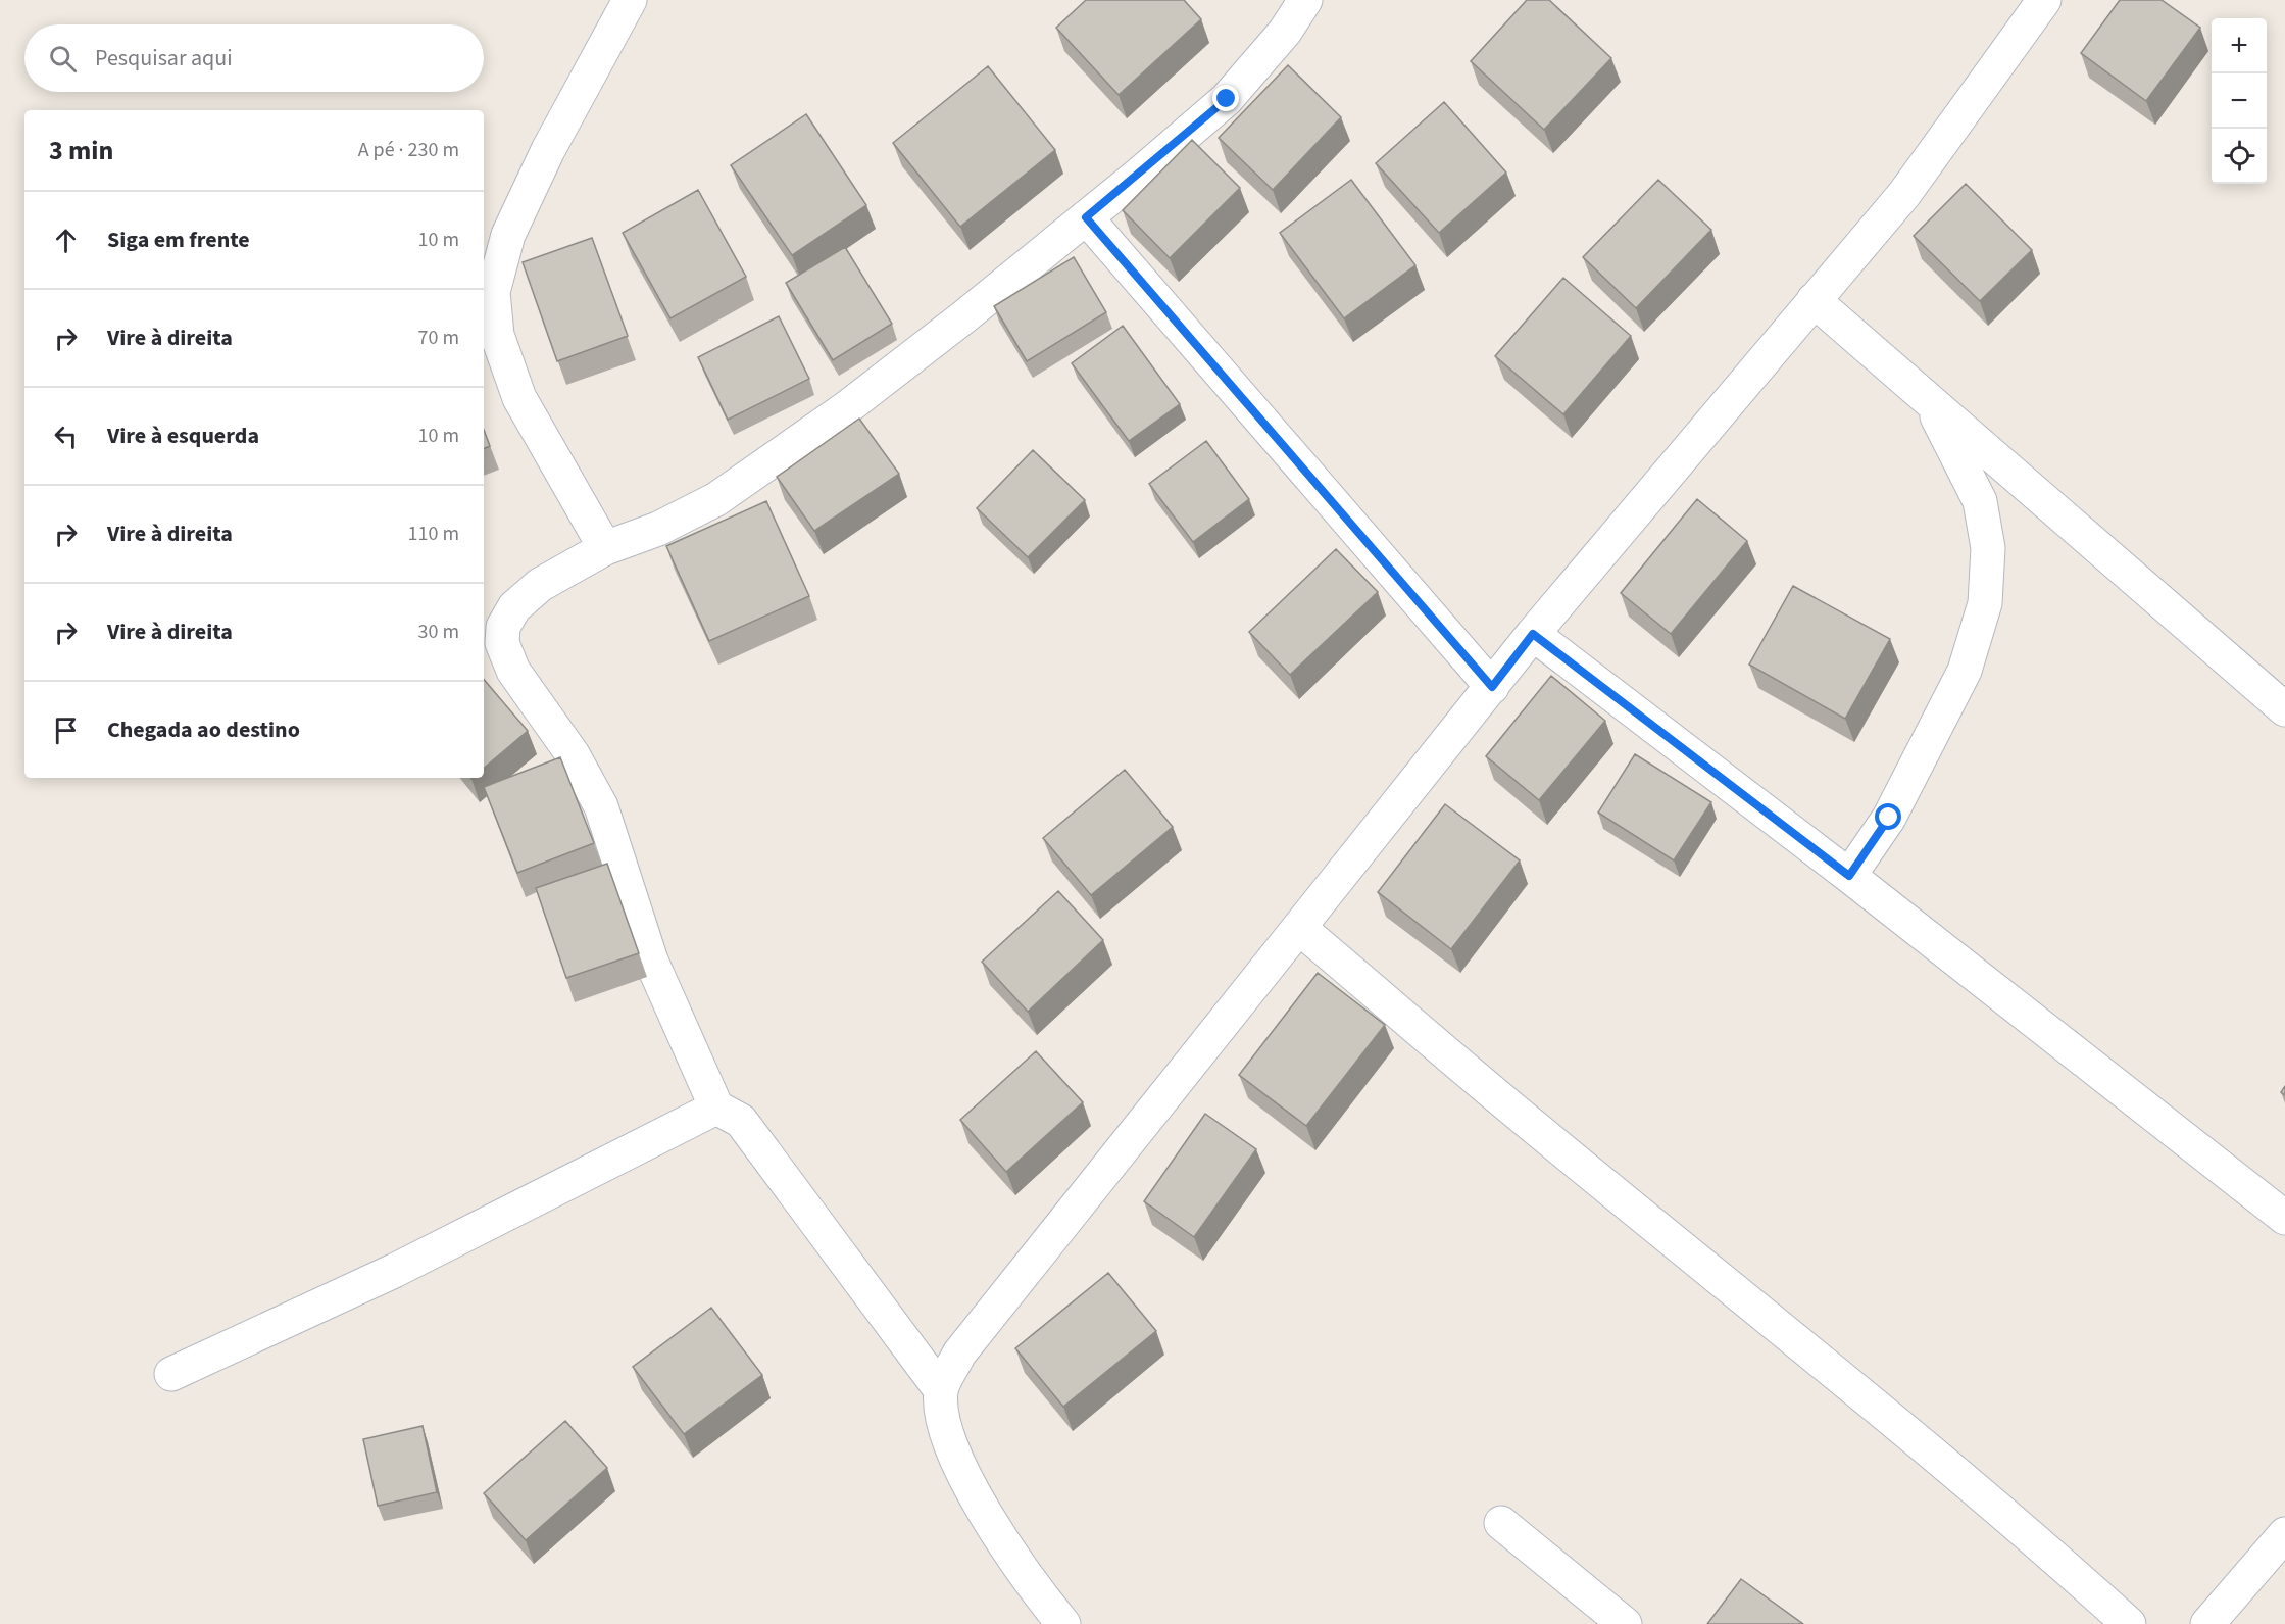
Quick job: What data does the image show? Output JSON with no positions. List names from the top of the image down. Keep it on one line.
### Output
{"page":{"map_buttons":["+","−"],"search":"Pesquisar aqui","heading":["3 min","A pé · 230 m"],"list":[["Siga em frente","10 m"],["Vire à direita","70 m"],["Vire à esquerda","10 m"],["Vire à direita","110 m"],["Vire à direita","30 m"],"Chegada ao destino"]}}
